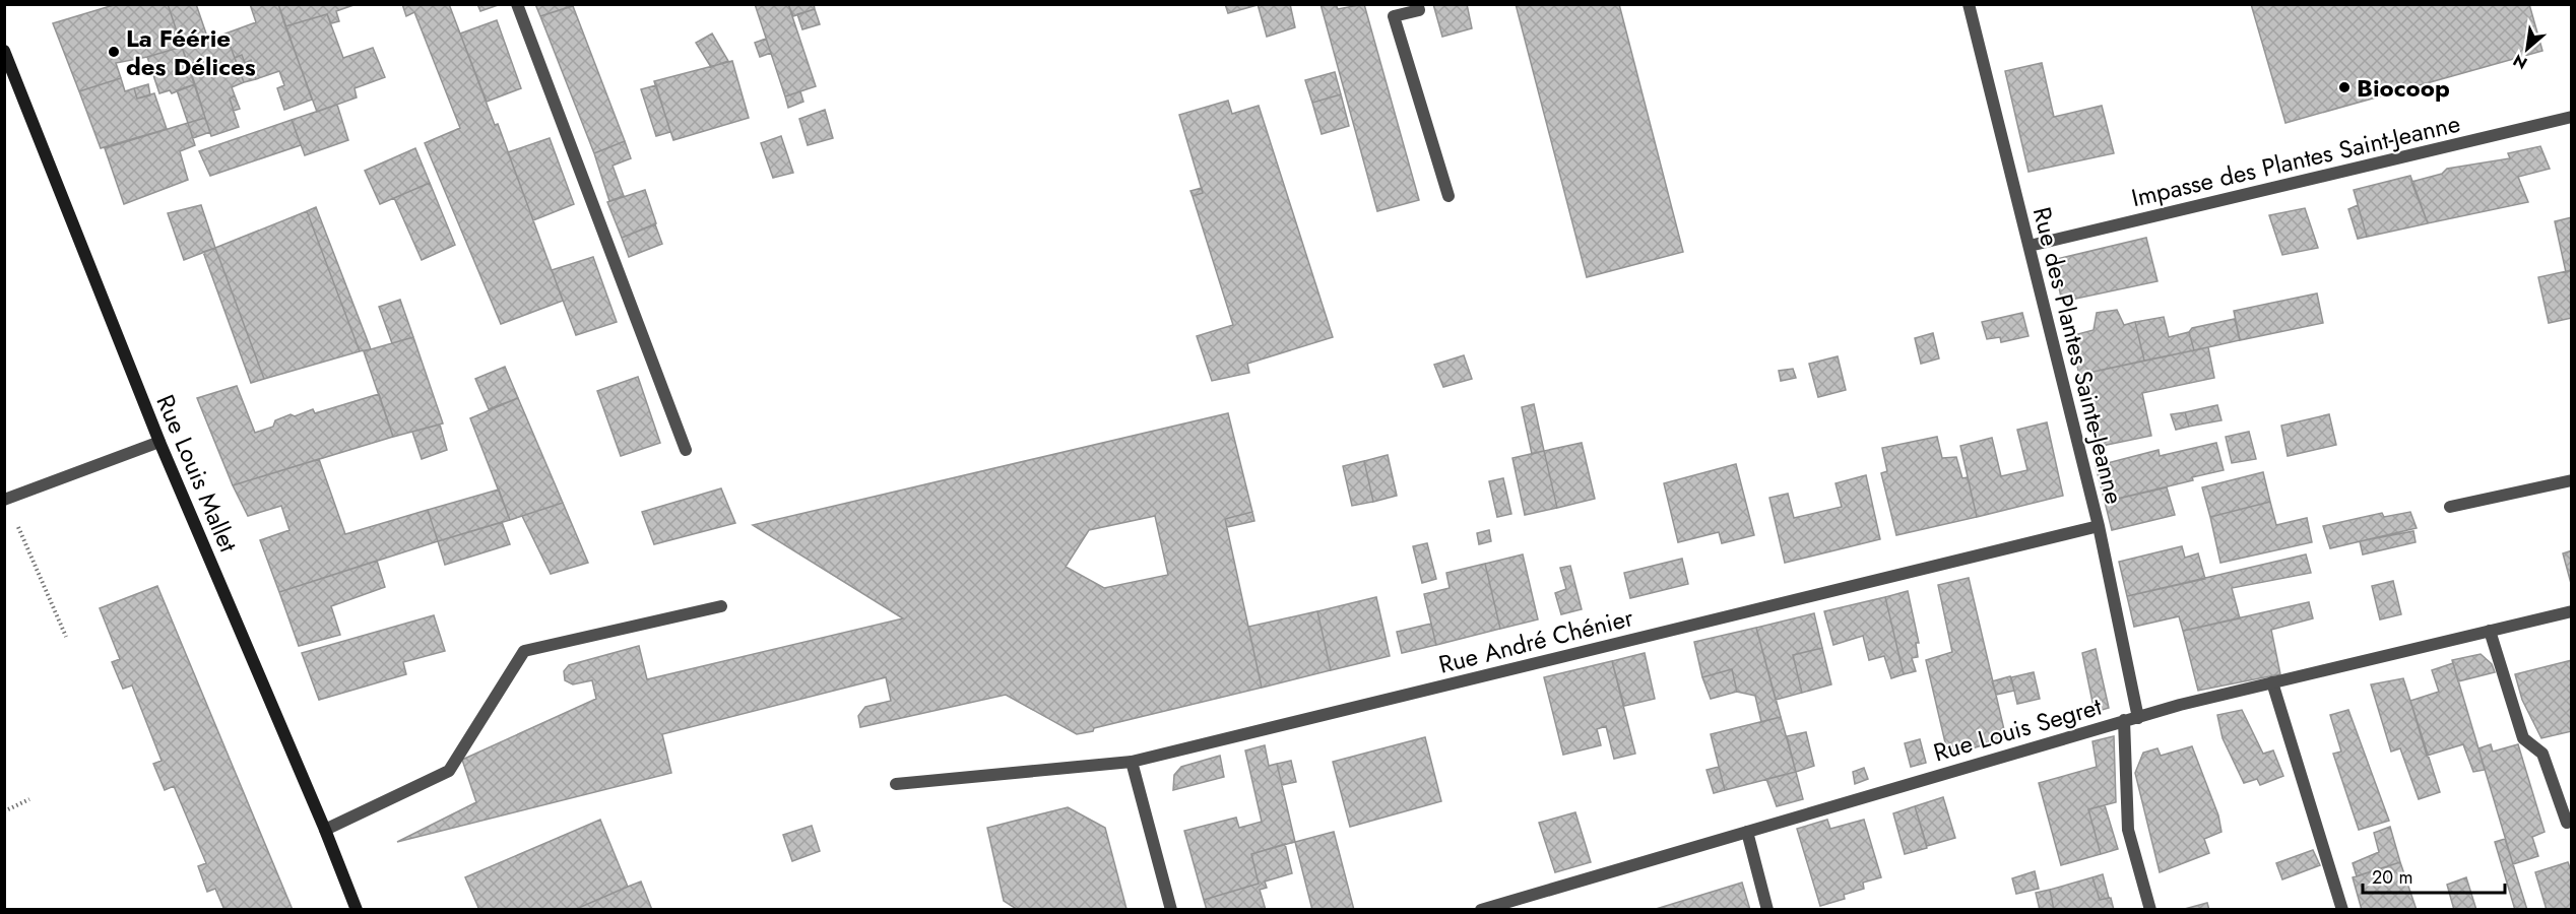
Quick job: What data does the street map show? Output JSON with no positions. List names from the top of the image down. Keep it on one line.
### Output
{"streets":{"main road":["Rue Louis Mallet"],"street":["Impasse des Plantes Saint-Jeanne","Rue des Plantes Sainte-Jeanne","Rue André Chénier","Rue Louis Segret"]},"crossings":[["Impasse des Plantes Saint-Jeanne","Rue des Plantes Sainte-Jeanne"],["Rue des Plantes Sainte-Jeanne","Rue André Chénier"],["Rue des Plantes Sainte-Jeanne","Rue Louis Segret"]],"places":["La Féérie des Délices","Biocoop"],"scale_bar":"20 m","north":"bottom left"}
